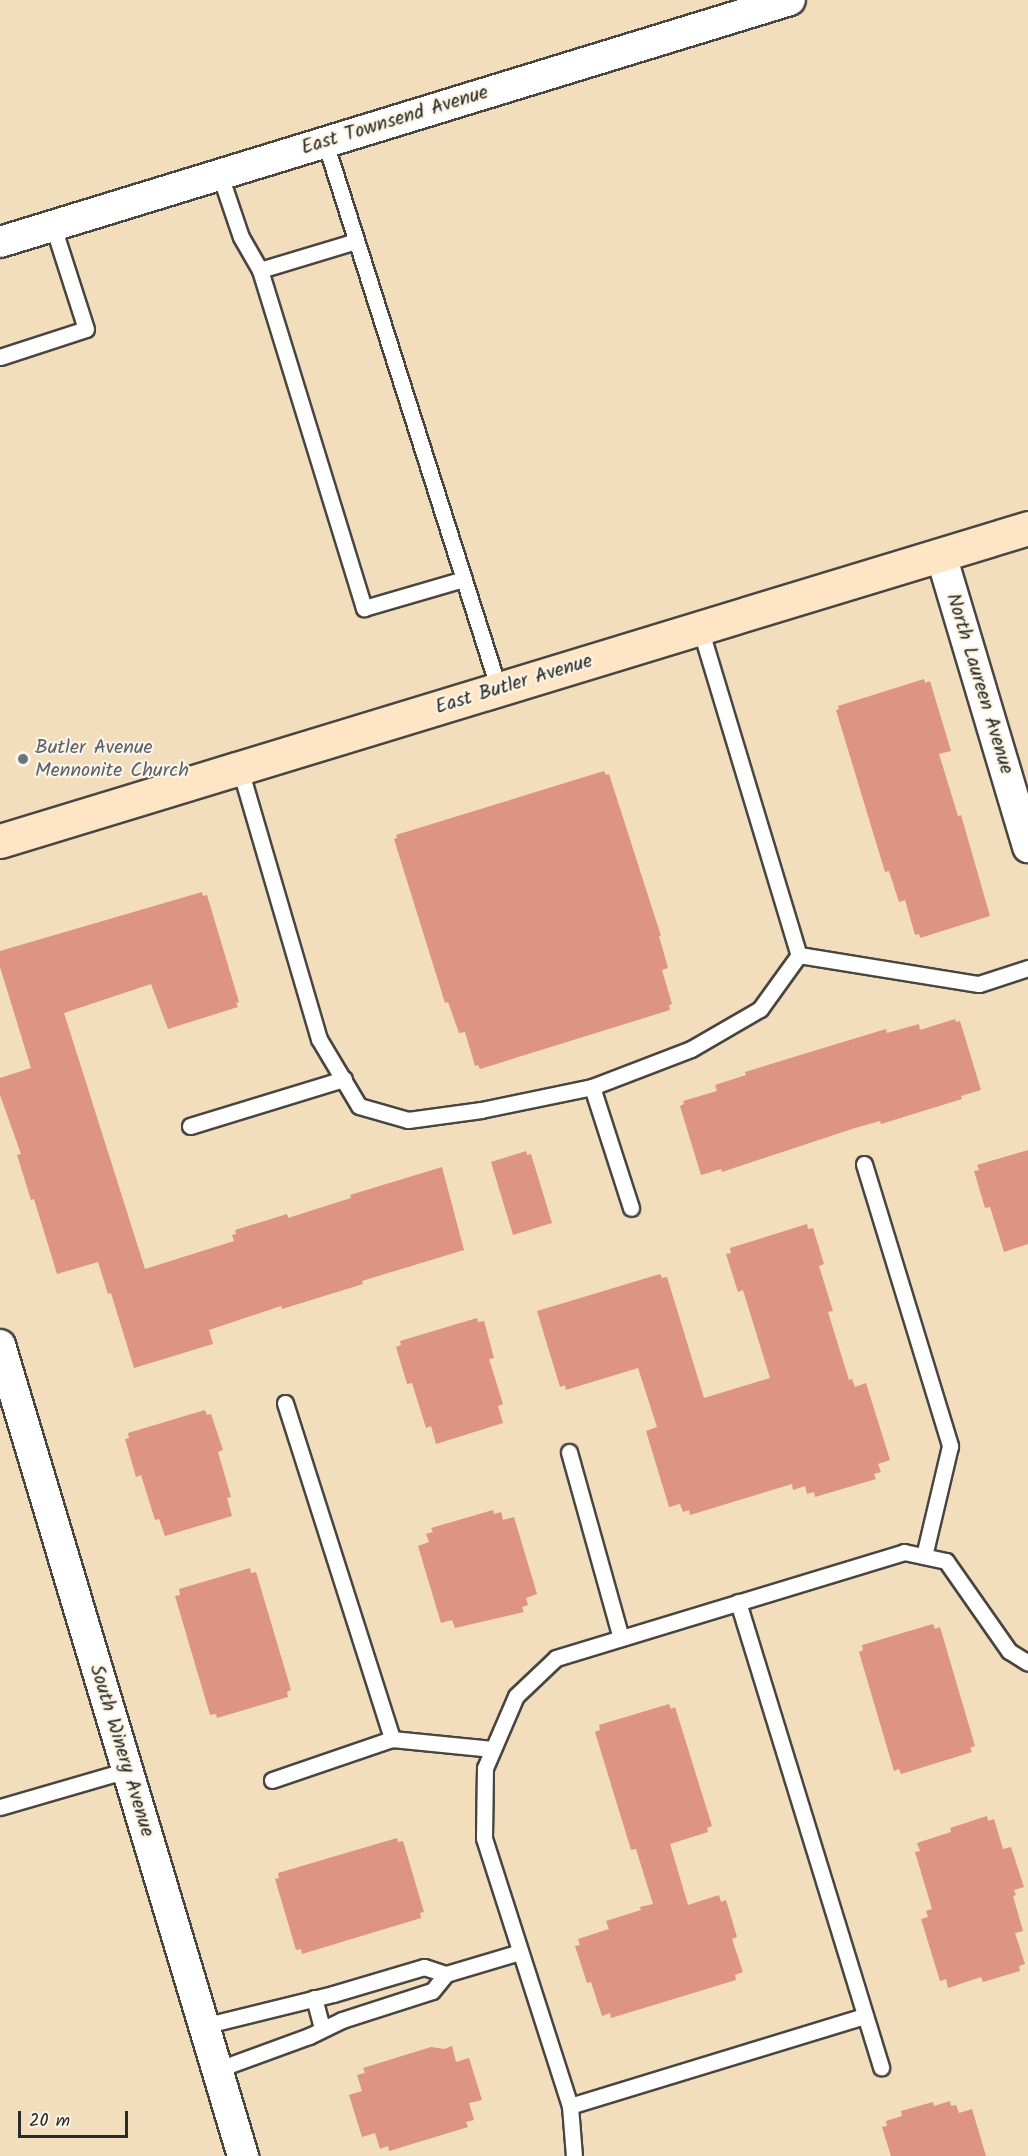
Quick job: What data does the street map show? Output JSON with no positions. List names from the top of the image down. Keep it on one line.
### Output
{"streets":{"street":["East Townsend Avenue","North Laureen Avenue","East Butler Avenue","South Winery Avenue"]},"crossings":[["North Laureen Avenue","East Butler Avenue"]],"places":["Butler Avenue Mennonite Church"],"scale_bar":"20 m"}
